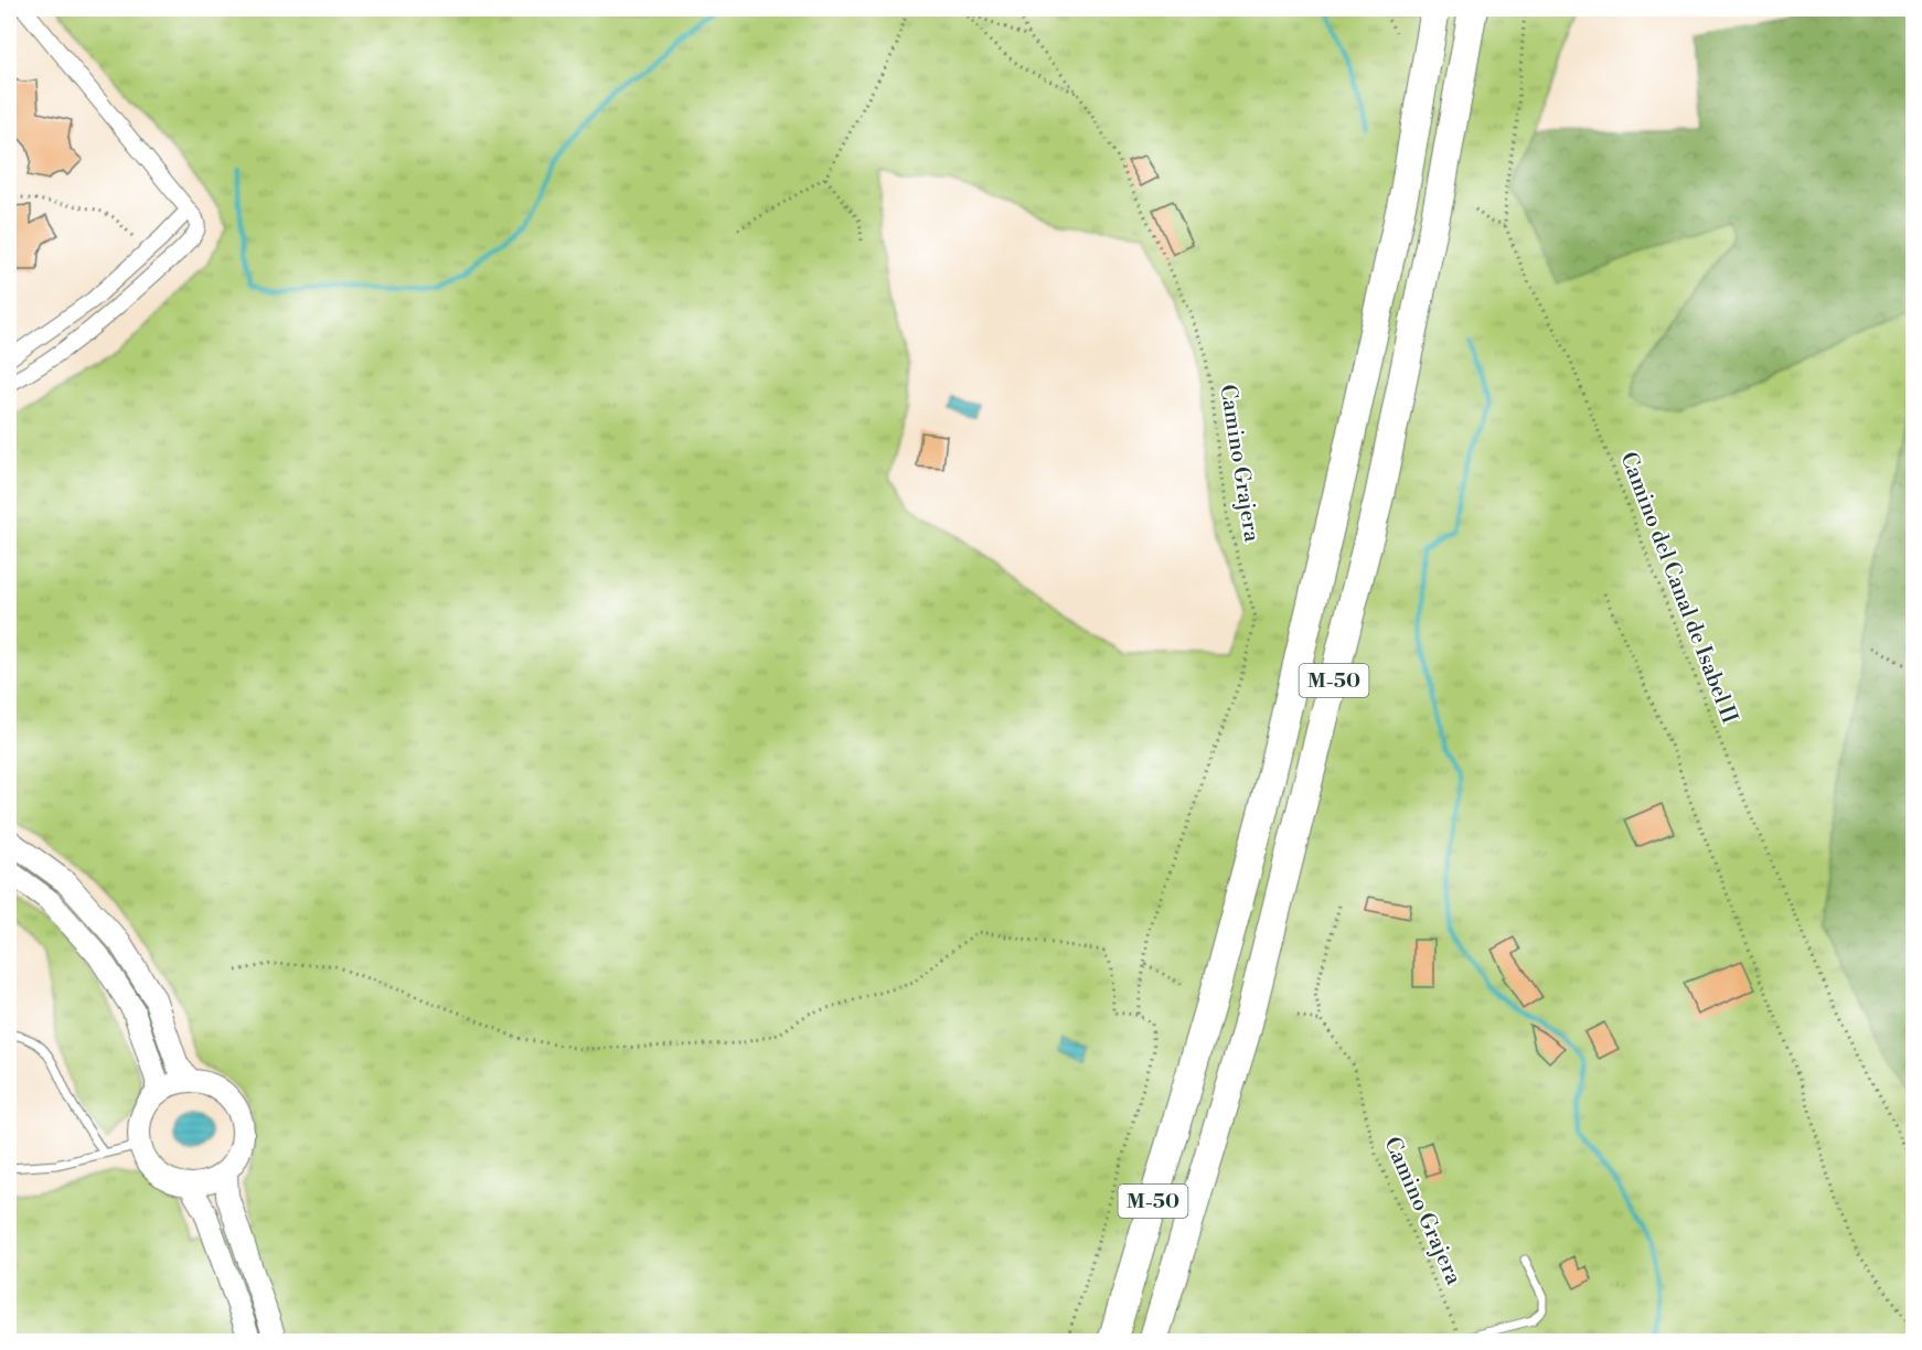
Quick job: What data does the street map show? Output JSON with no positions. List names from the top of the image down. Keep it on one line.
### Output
{"streets":{"highway":["M-50"],"path":["Camino Grajera","Camino del Canal de Isabel II"]}}
